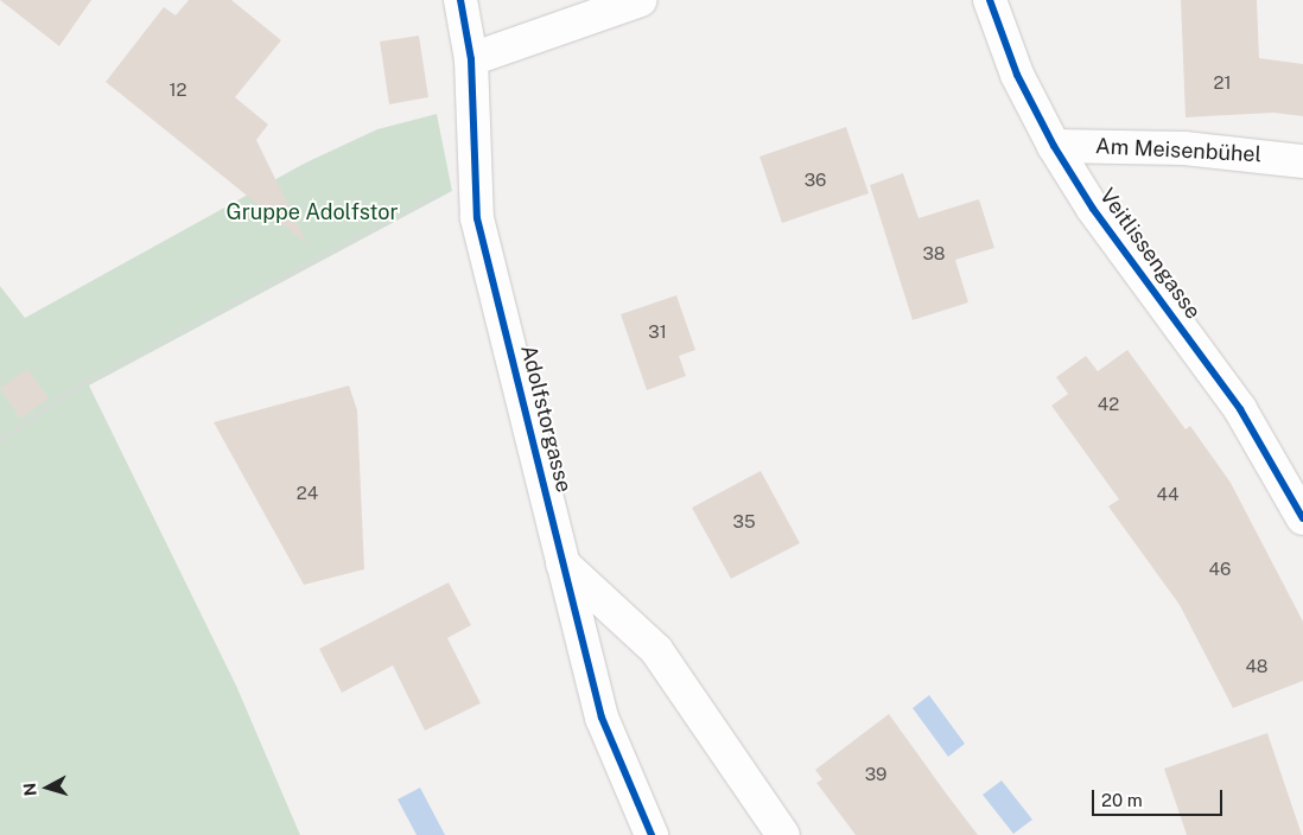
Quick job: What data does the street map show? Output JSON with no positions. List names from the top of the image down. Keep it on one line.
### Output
{"streets":{"street":["Am Meisenbühel","Veitlissengasse","Adolfstorgasse"]},"crossings":[["Am Meisenbühel","Veitlissengasse"]],"parks":["Gruppe Adolfstor"],"house_numbers":["21","12","36","38","31","42","24","44","35","46","48","39"],"scale_bar":"20 m","north":"left"}
